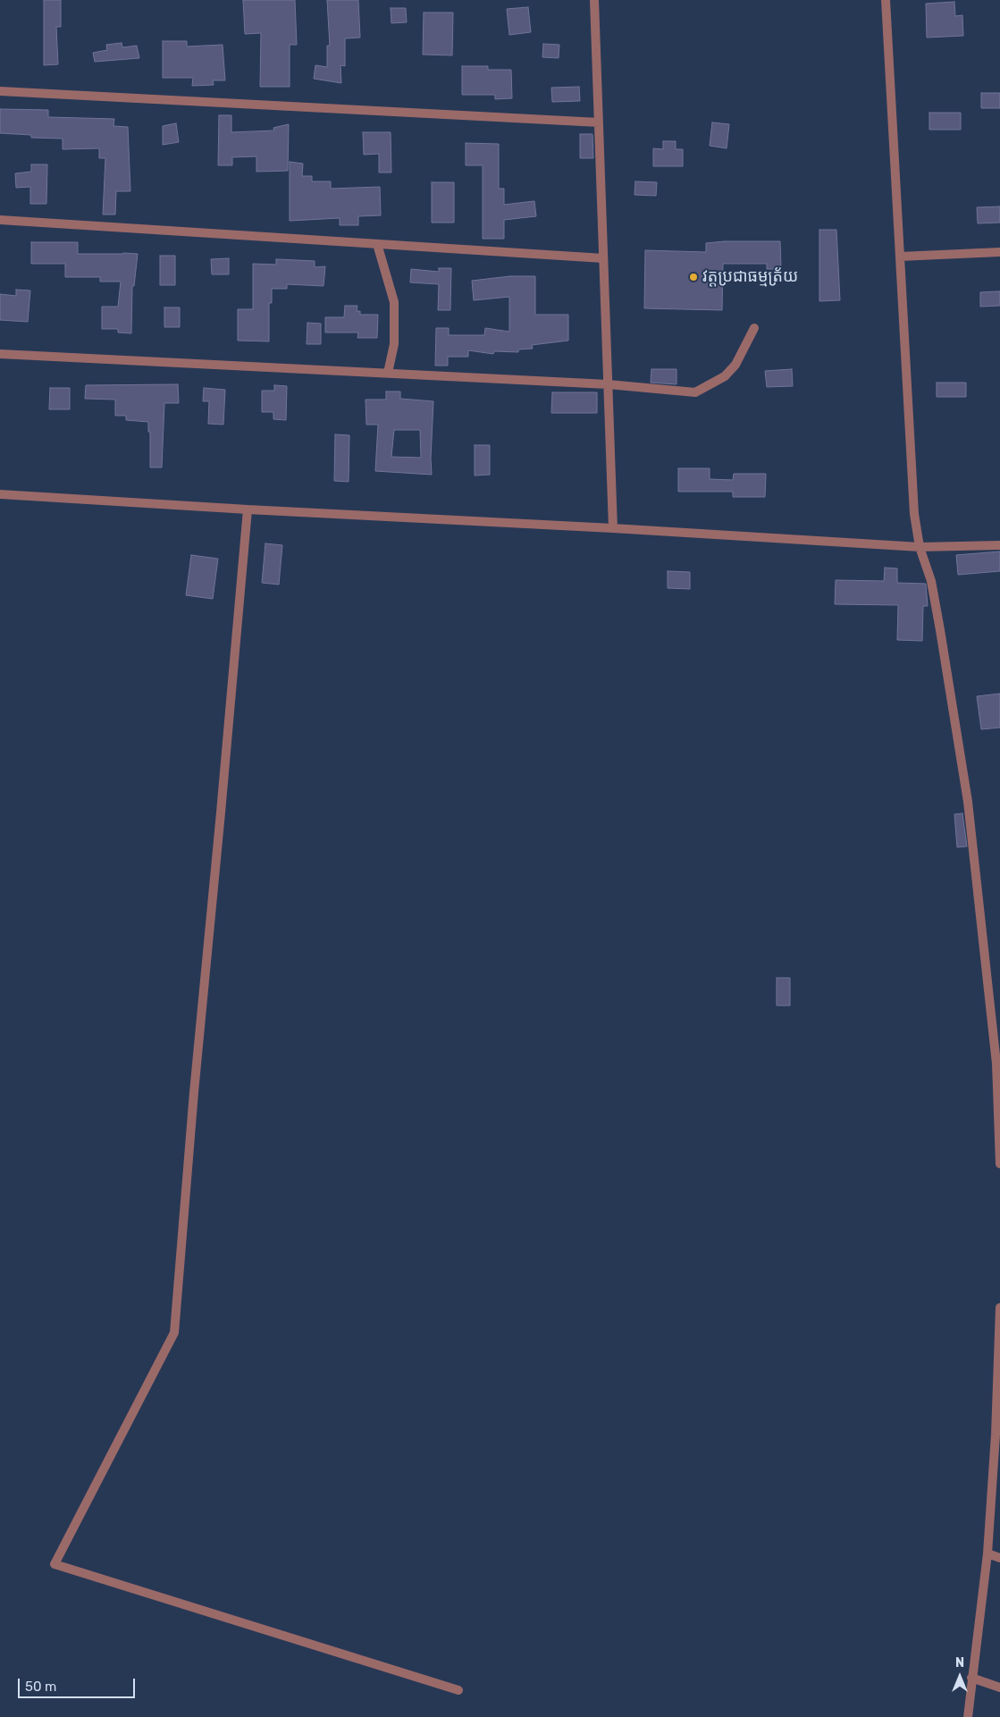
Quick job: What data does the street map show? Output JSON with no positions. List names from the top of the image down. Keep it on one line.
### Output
{"places":["វត្តប្រជាធម្មត្រ័យ"],"scale_bar":"50 m","north":"top"}
